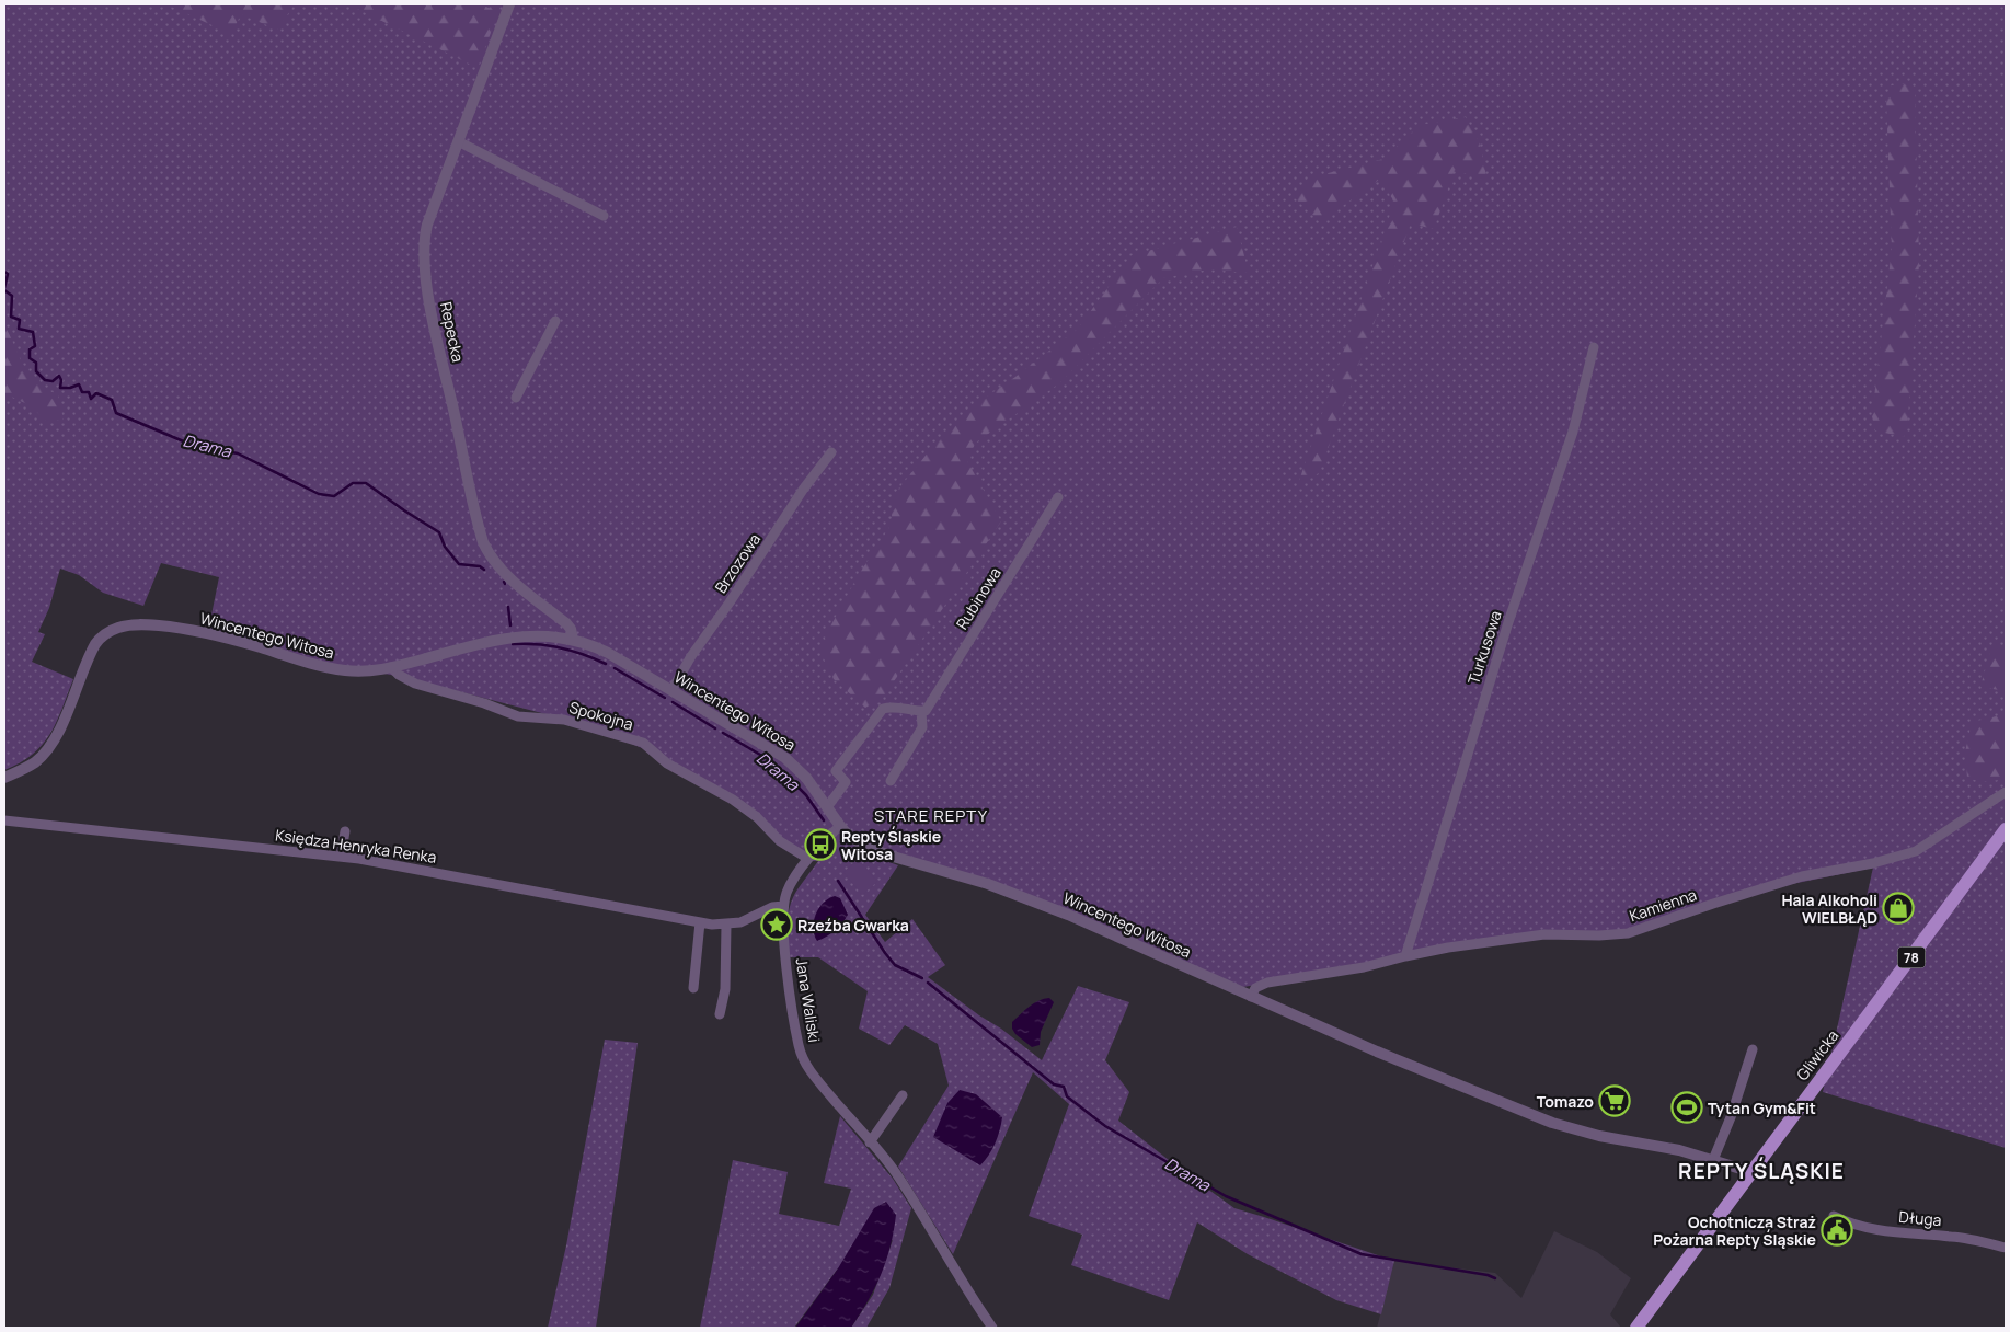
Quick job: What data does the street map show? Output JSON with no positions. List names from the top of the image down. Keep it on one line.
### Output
{"streets":{"main road":["78","Gliwicka"],"street":["Repecka","Brzozowa","Rubinowa","Wincentego Witosa","Turkusowa","Spokojna","Księdza Henryka Renka","Kamienna","Jana Waliski","Długa"]},"crossings":[["Repecka","Wincentego Witosa"],["Brzozowa","Wincentego Witosa"],["Wincentego Witosa","Spokojna"],["Wincentego Witosa","Kamienna"],["Wincentego Witosa","Jana Waliski"],["Wincentego Witosa","Gliwicka"],["Turkusowa","Kamienna"],["Spokojna","Jana Waliski"],["Księdza Henryka Renka","Jana Waliski"]],"districts":["STARE REPTY","REPTY ŚLĄSKIE"],"water":["Drama"],"places":{"bus stop":["Repty Śląskie Witosa"],"shop":["Hala Alkoholi WIELBŁĄD"],"place":["Rzeźba Gwarka"],"supermarket":["Tomazo"],"sports":["Tytan Gym&Fit"],"public building":["Ochotnicza Straż Pożarna Repty Śląskie"]}}
